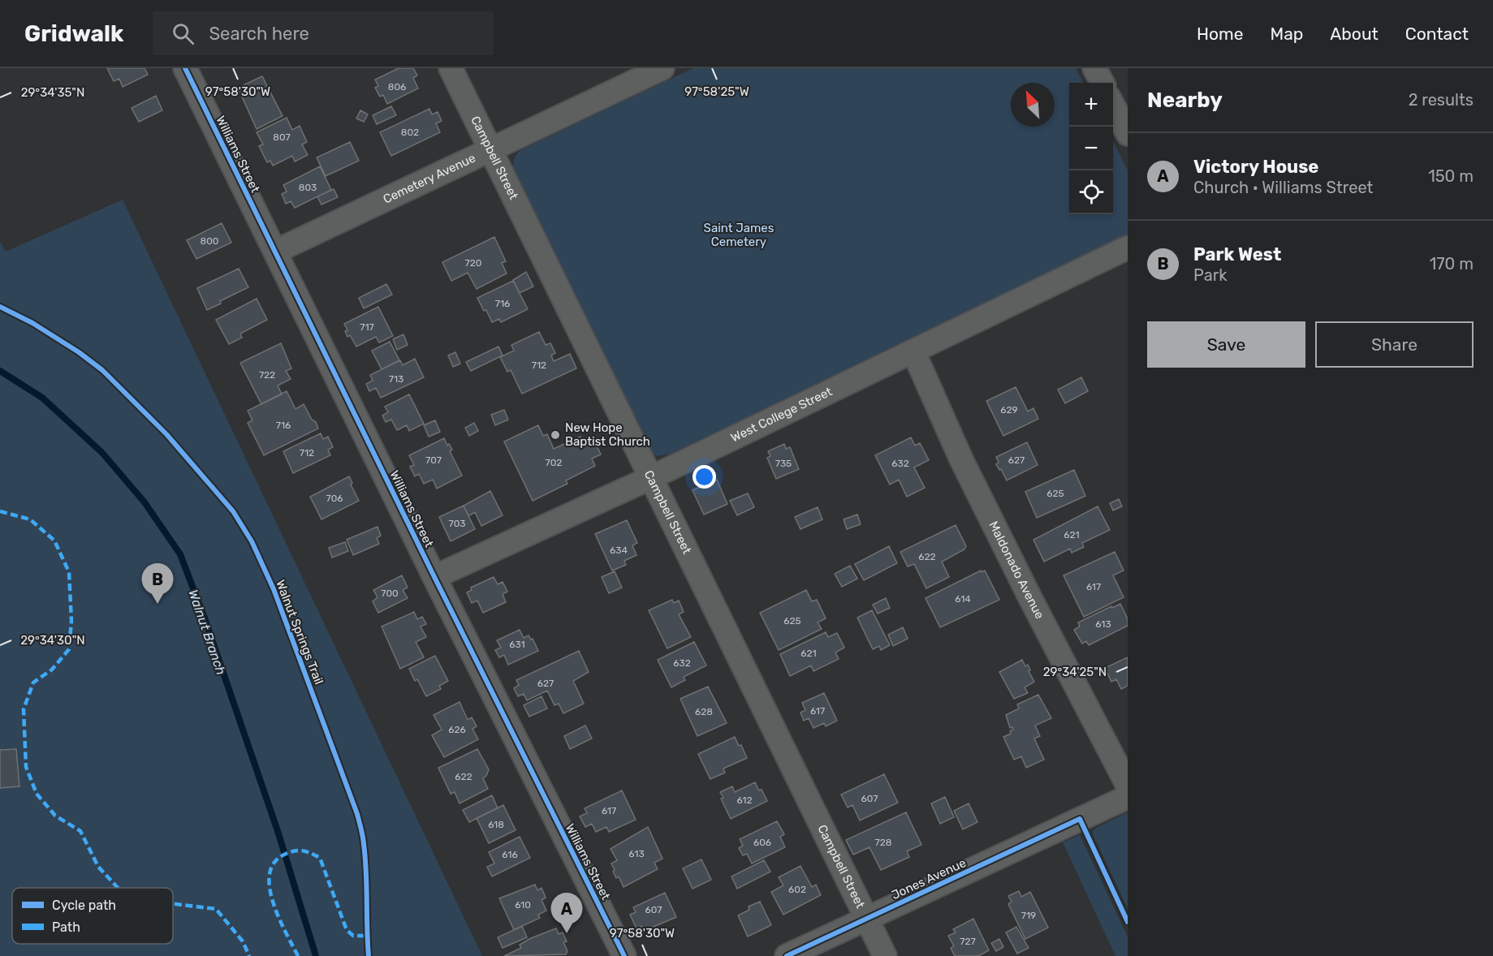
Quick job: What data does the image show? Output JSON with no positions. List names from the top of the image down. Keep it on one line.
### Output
{"streets":{"street":["Williams Street","Campbell Street","Cemetery Avenue","West College Street","Maldonado Avenue","Jones Avenue"],"cycle path":["Walnut Springs Trail"]},"crossings":[["Williams Street","Cemetery Avenue"],["Williams Street","West College Street"],["Campbell Street","Cemetery Avenue"],["Campbell Street","West College Street"],["Campbell Street","Jones Avenue"],["West College Street","Maldonado Avenue"]],"water":["Walnut Branch"],"parks":["Saint James Cemetery"],"places":["New Hope Baptist Church"],"house_numbers":["806","802","807","803","800","720","716","717","712","722","713","629","716","712","707","627","702","735","632","625","706","703","621","634","622","617","700","614","625","613","631","621","632","627","617","628","626","622","607","612","617","618","606","728","613","616","602","610","607","719","727"],"legend":["Cycle path","Path"],"north":"top left","page":{"header":"Gridwalk","search":"Search here","nav":["Home","Map","About","Contact"],"heading":["Nearby","2 results"],"map_buttons":["+","−"],"list":[{"mark":"A","name":"Victory House","note":"Church · Williams Street","value":"150 m"},{"mark":"B","name":"Park West","note":"Park","value":"170 m"}],"buttons":["Save","Share"],"pins":["B","A"]},"coordinates":["97°58'25\"W","97°58'30\"W","29°34'35\"N","29°34'30\"N","29°34'25\"N"]}
